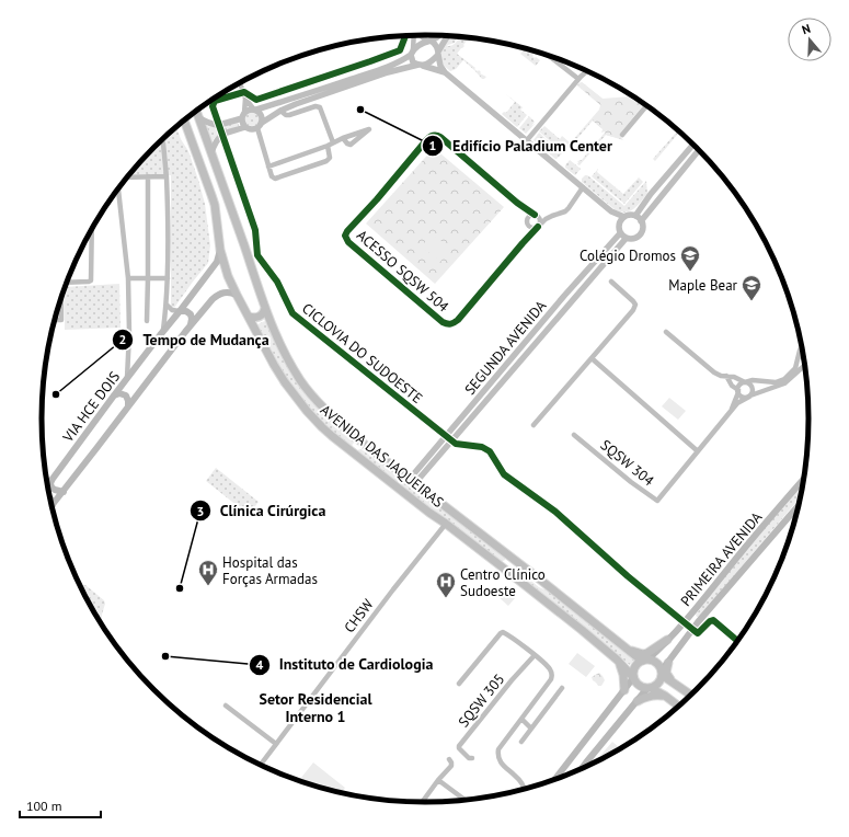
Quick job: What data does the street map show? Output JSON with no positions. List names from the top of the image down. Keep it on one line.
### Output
{"streets":{"main road":["VIA HCE DOIS","AVENIDA DAS JAQUEIRAS","PRIMEIRA AVENIDA"],"street":["ACESSO SQSW 504","SEGUNDA AVENIDA","SQSW 304","CHSW","SQSW 305"],"cycle path":["CICLOVIA DO SUDOESTE"]},"crossings":[["SEGUNDA AVENIDA","AVENIDA DAS JAQUEIRAS"],["VIA HCE DOIS","AVENIDA DAS JAQUEIRAS"],["AVENIDA DAS JAQUEIRAS","PRIMEIRA AVENIDA"],["AVENIDA DAS JAQUEIRAS","CHSW"]],"districts":["Setor Residencial Interno 1"],"places":{"other":["Edifício Paladium Center","Tempo de Mudança","Clínica Cirúrgica","Instituto de Cardiologia"],"school or university":["Colégio Dromos","Maple Bear"],"hospital":["Hospital das Forças Armadas","Centro Clínico Sudoeste"]},"scale_bar":"100 m","north":"top"}
